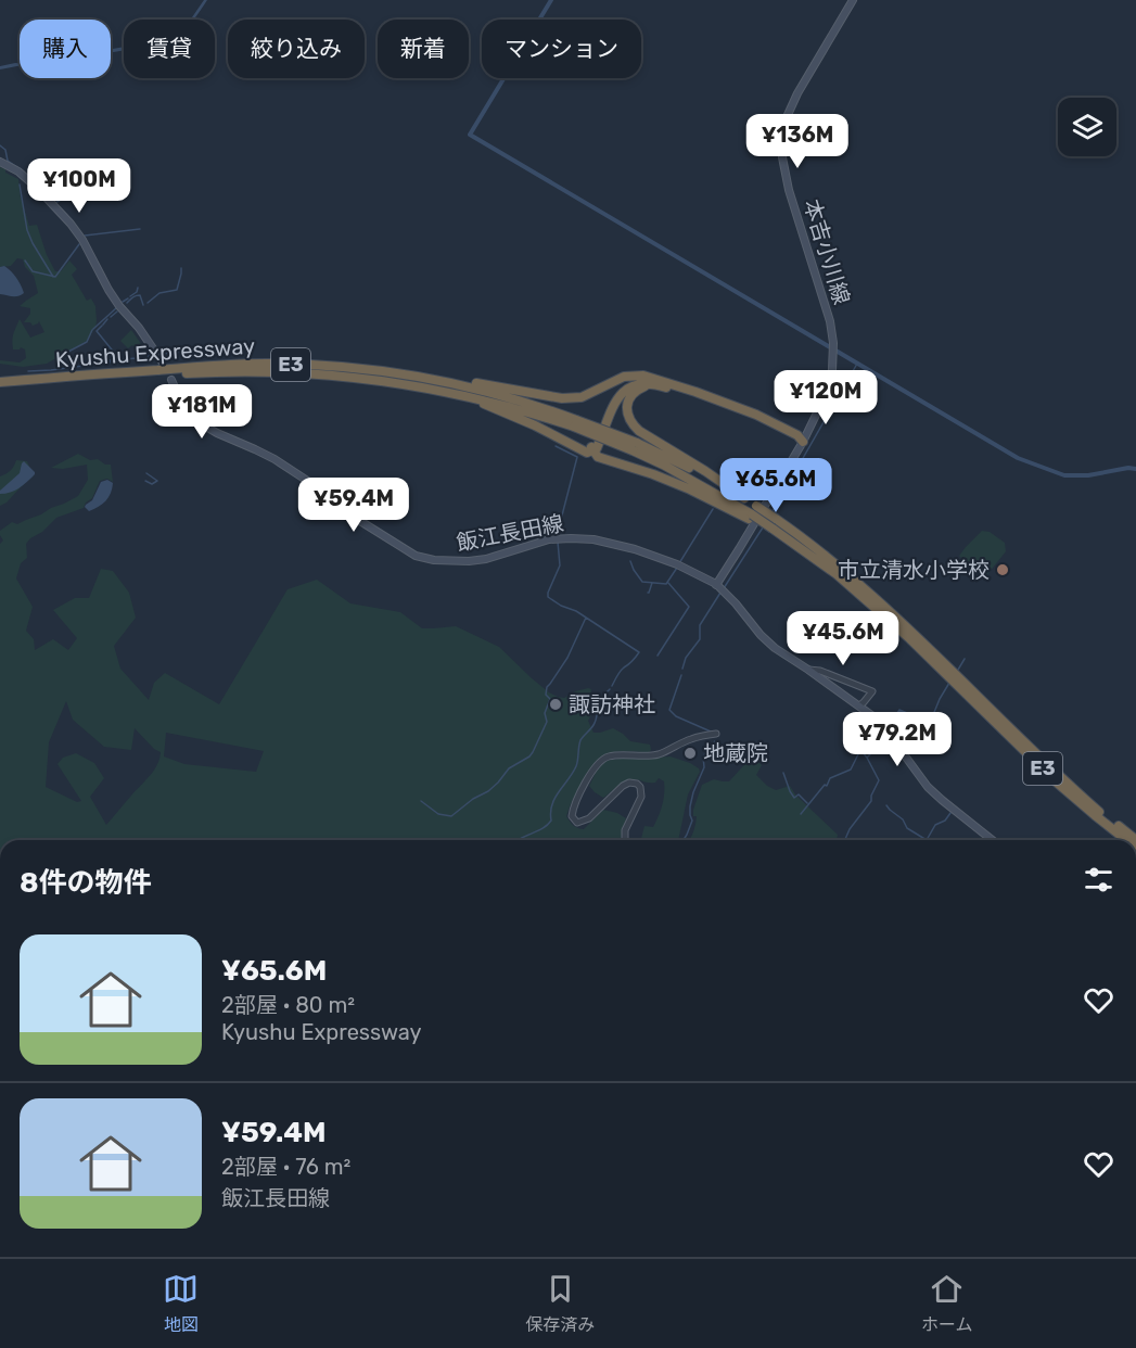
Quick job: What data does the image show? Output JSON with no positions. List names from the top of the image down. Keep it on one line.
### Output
{"streets":{"highway":["Kyushu Expressway","E3"],"main road":["本吉小川線","飯江長田線"]},"crossings":[["本吉小川線","飯江長田線"]],"places":["市立清水小学校","諏訪神社","地蔵院"],"page":{"chip":["購入","賃貸","絞り込み","新着","マンション"],"price":["¥136M","¥100M","¥120M","¥181M","¥65.6M","¥59.4M","¥45.6M","¥79.2M"],"heading":"8件の物件","list":[{"name":"¥65.6M","note":"2部屋 · 80 m² · Kyushu Expressway"},{"name":"¥59.4M","note":"2部屋 · 76 m² · 飯江長田線"}],"tabs":["地図","保存済み","ホーム"]}}
